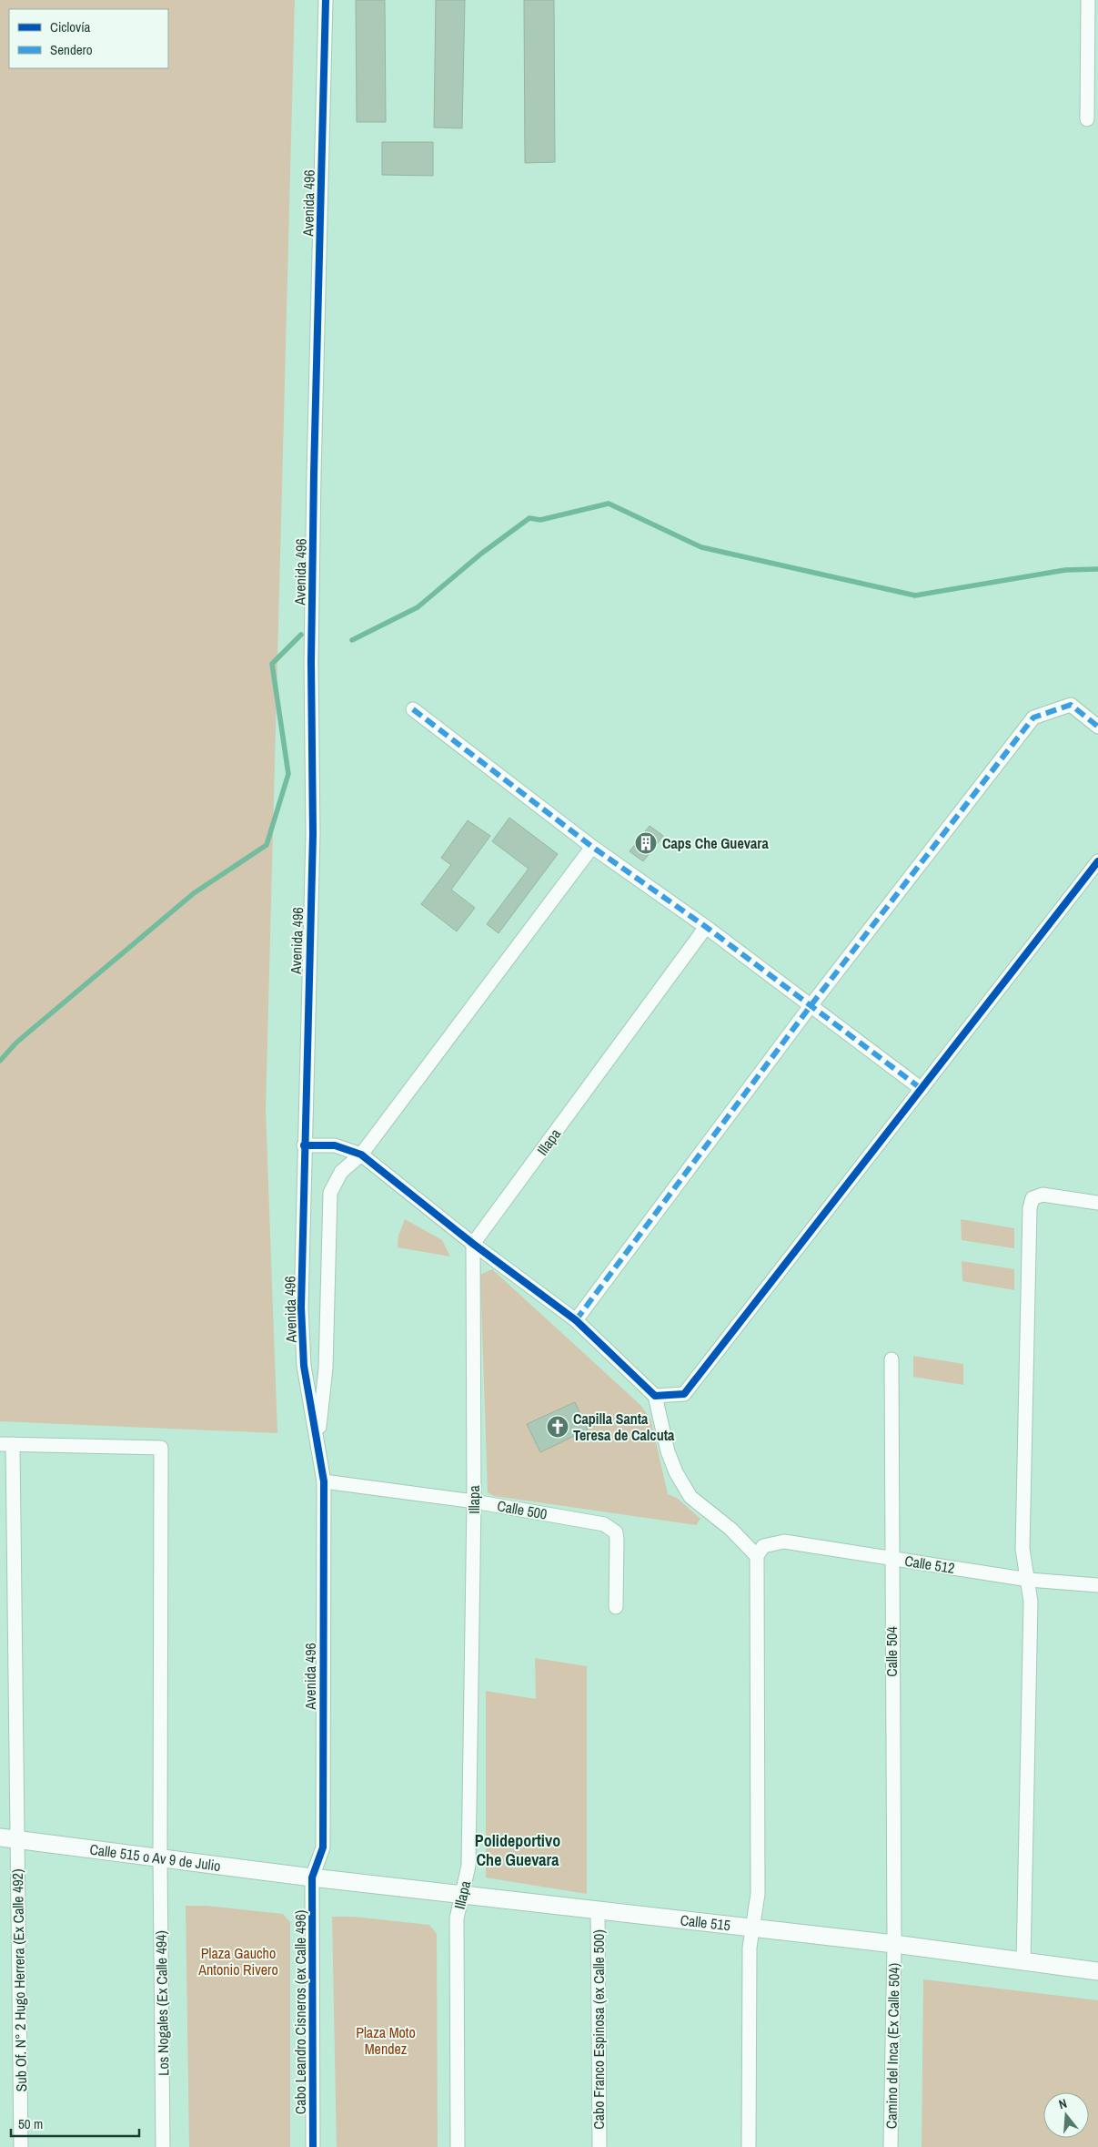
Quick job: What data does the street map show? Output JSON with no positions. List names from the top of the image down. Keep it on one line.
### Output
{"streets":{"street":["Avenida 496","Illapa","Calle 500","Calle 512","Calle 504","Calle 515 o Av 9 de Julio","Calle 515","Sub Of. N° 2 Hugo Herrera (Ex Calle 492)","Los Nogales (Ex Calle 494)","Cabo Leandro Cisneros (ex Calle 496)","Cabo Franco Espinosa (ex Calle 500)","Camino del Inca (Ex Calle 504)"]},"crossings":[["Avenida 496","Calle 500"],["Avenida 496","Calle 515 o Av 9 de Julio"],["Avenida 496","Calle 515"],["Avenida 496","Cabo Leandro Cisneros (ex Calle 496)"],["Illapa","Calle 500"],["Illapa","Calle 515"],["Calle 512","Calle 504"],["Calle 504","Calle 515"],["Calle 504","Camino del Inca (Ex Calle 504)"],["Calle 515 o Av 9 de Julio","Calle 515"],["Calle 515 o Av 9 de Julio","Sub Of. N° 2 Hugo Herrera (Ex Calle 492)"],["Calle 515 o Av 9 de Julio","Los Nogales (Ex Calle 494)"],["Calle 515 o Av 9 de Julio","Cabo Leandro Cisneros (ex Calle 496)"],["Calle 515","Cabo Leandro Cisneros (ex Calle 496)"],["Calle 515","Cabo Franco Espinosa (ex Calle 500)"],["Calle 515","Camino del Inca (Ex Calle 504)"],["Sub Of. N° 2 Hugo Herrera (Ex Calle 492)","Los Nogales (Ex Calle 494)"]],"districts":["Polideportivo Che Guevara"],"parks":["Plaza Gaucho Antonio Rivero","Plaza Moto Mendez"],"places":{"building":["Caps Che Guevara"],"church":["Capilla Santa Teresa de Calcuta"]},"legend":["Ciclovía","Sendero"],"scale_bar":"50 m","north":"top"}
